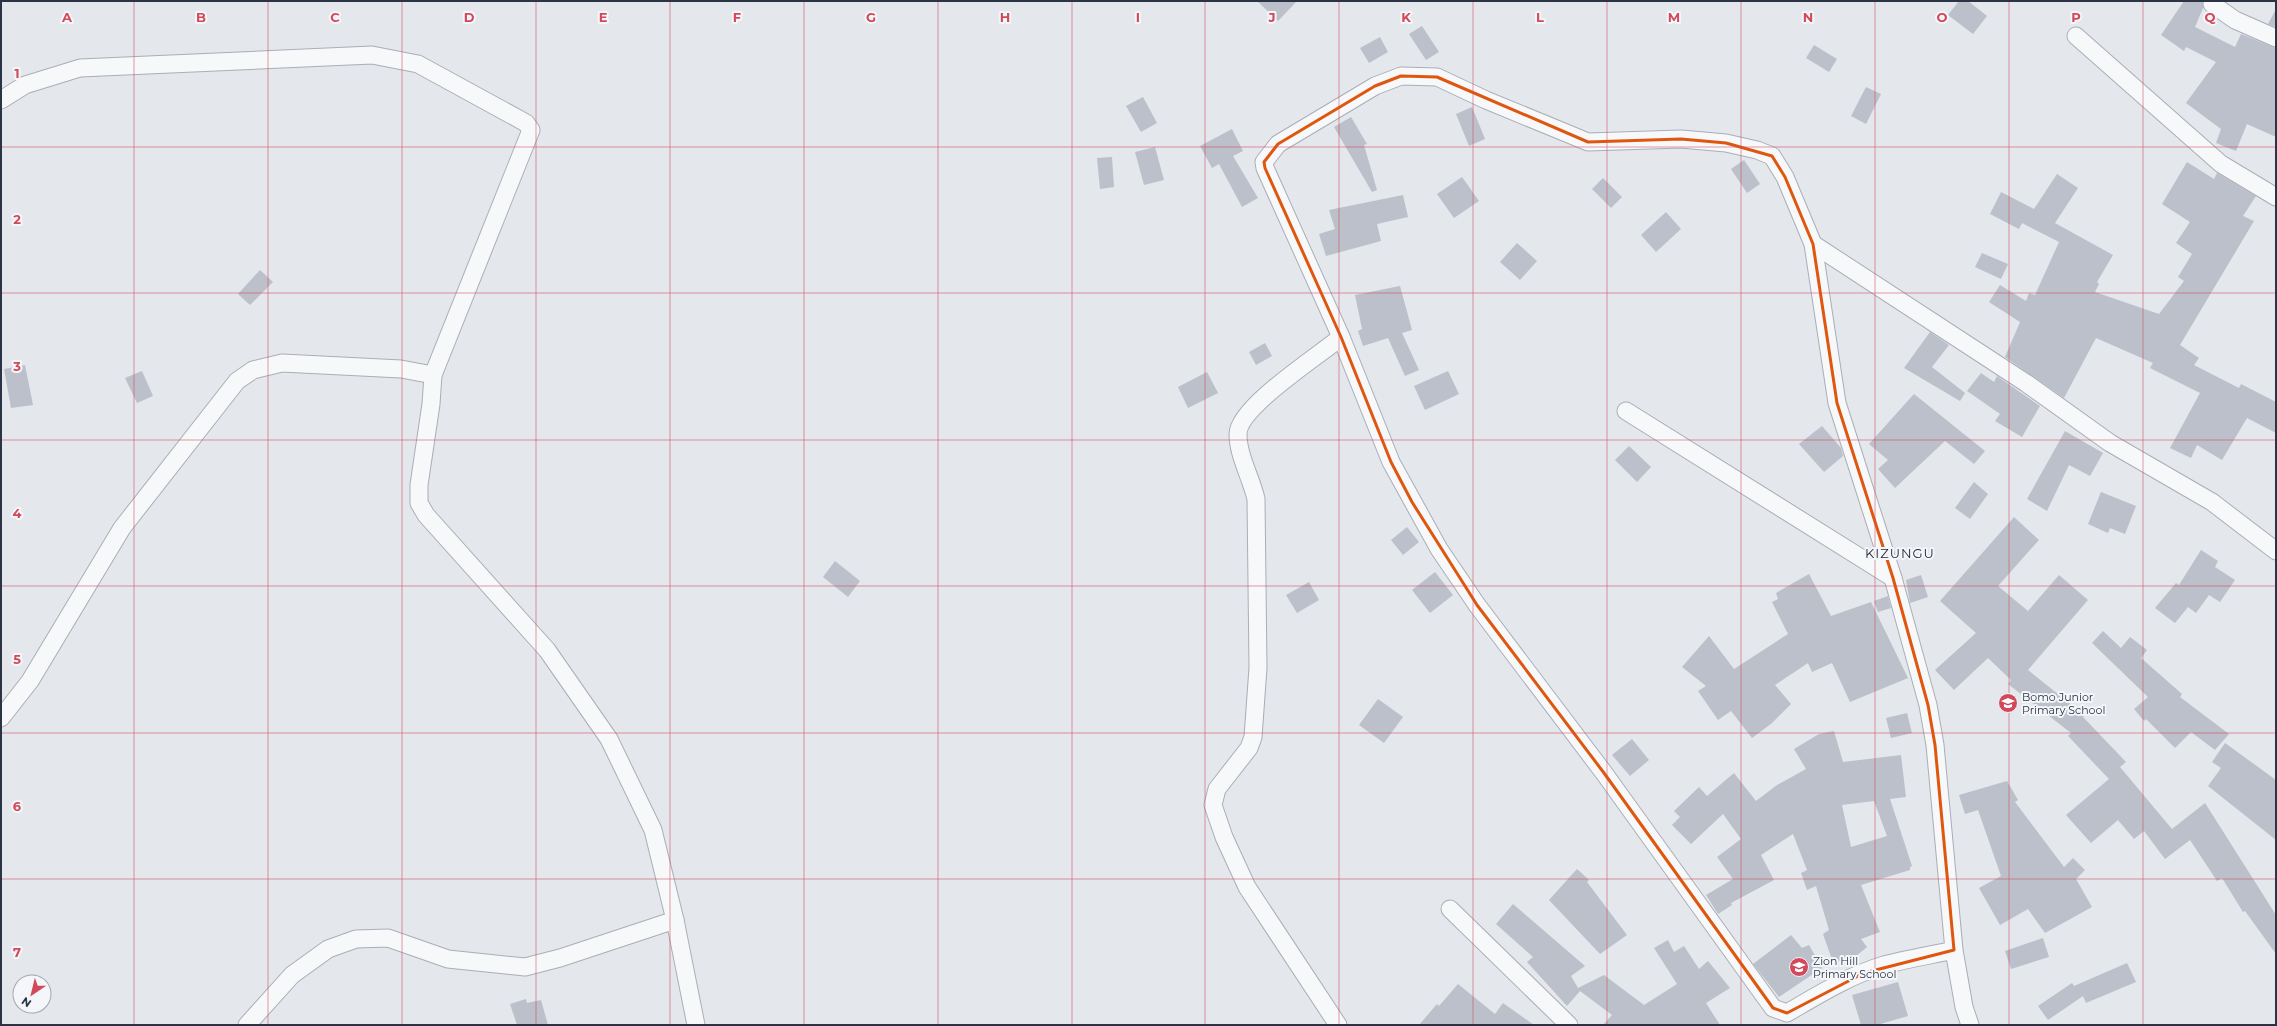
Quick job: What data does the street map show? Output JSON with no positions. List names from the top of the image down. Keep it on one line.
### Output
{"districts":["KIZUNGU"],"places":{"school or university":["Bomo Junior Primary School","Zion Hill Primary School"]},"north":"bottom left","grid":{"columns":["A","B","C","D","E","F","G","H","I","J","K","L","M","N","O","P","Q"],"rows":["1","2","3","4","5","6","7"]}}
